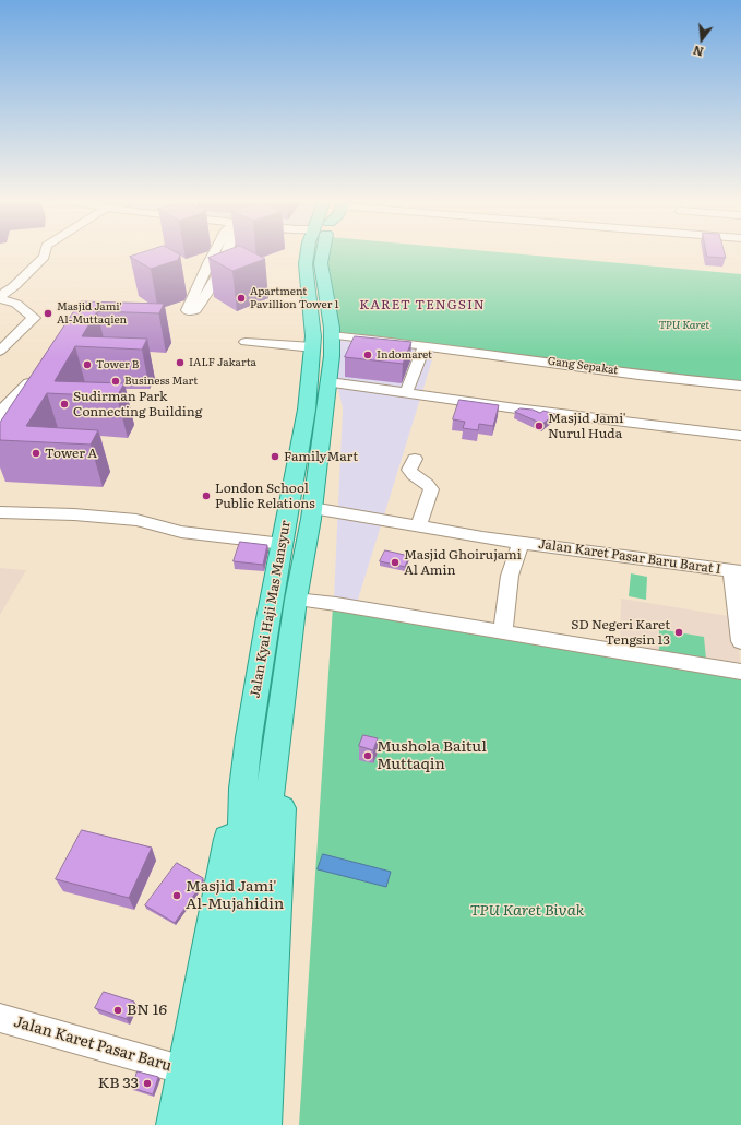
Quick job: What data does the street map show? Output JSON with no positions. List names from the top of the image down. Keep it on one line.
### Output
{"streets":{"main road":["Jalan Kyai Haji Mas Mansyur"],"street":["Gang Sepakat","Jalan Karet Pasar Baru Barat I","Jalan Karet Pasar Baru"]},"crossings":[["Gang Sepakat","Jalan Kyai Haji Mas Mansyur"],["Jalan Karet Pasar Baru Barat I","Jalan Kyai Haji Mas Mansyur"],["Jalan Kyai Haji Mas Mansyur","Jalan Karet Pasar Baru"]],"districts":["KARET TENGSIN"],"parks":["TPU Karet","TPU Karet Bivak"],"places":["Apartment Pavillion Tower 1","Masjid Jami' Al-Muttaqien","Indomaret","IALF Jakarta","Tower B","Business Mart","Sudirman Park Connecting Building","Masjid Jami' Nurul Huda","Tower A","FamilyMart","London School Public Relations","Masjid Ghoirujami Al Amin","SD Negeri Karet Tengsin 13","Mushola Baitul Muttaqin","Masjid Jami' Al-Mujahidin","BN 16","KB 33"],"north":"bottom"}
